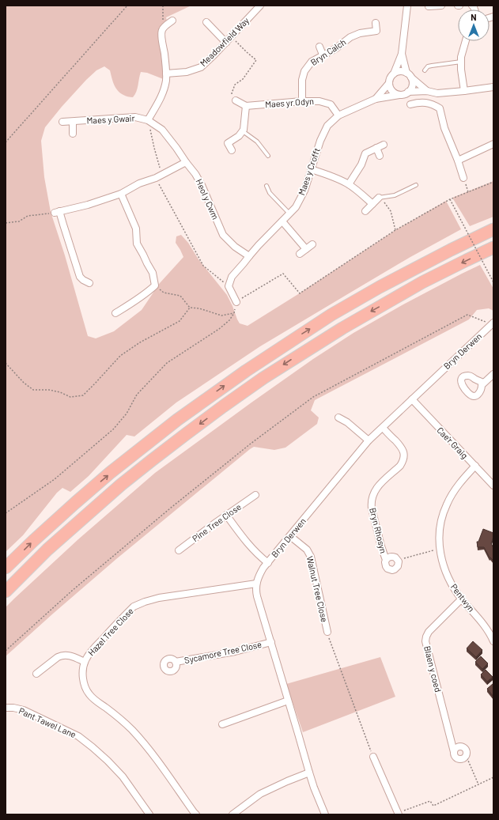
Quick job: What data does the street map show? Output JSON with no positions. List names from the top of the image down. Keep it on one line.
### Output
{"streets":{"street":["Meadowfield Way","Bryn Calch","Maes yr Odyn","Maes y Gwair","Maes y Crofft","Heol y Cwm","Bryn Derwen","Cae'r Graig","Pine Tree Close","Bryn Rhosyn","Walnut Tree Close","Pentwyn","Hazel Tree Close","Sycamore Tree Close","Blaen y coed","Pant Tawel Lane"]},"crossings":[["Bryn Calch","Maes yr Odyn"],["Maes yr Odyn","Maes y Crofft"],["Maes y Gwair","Heol y Cwm"],["Maes y Crofft","Heol y Cwm"],["Bryn Derwen","Cae'r Graig"],["Bryn Derwen","Bryn Rhosyn"],["Bryn Derwen","Walnut Tree Close"],["Bryn Derwen","Hazel Tree Close"],["Cae'r Graig","Pentwyn"],["Pentwyn","Blaen y coed"]],"north":"top"}
